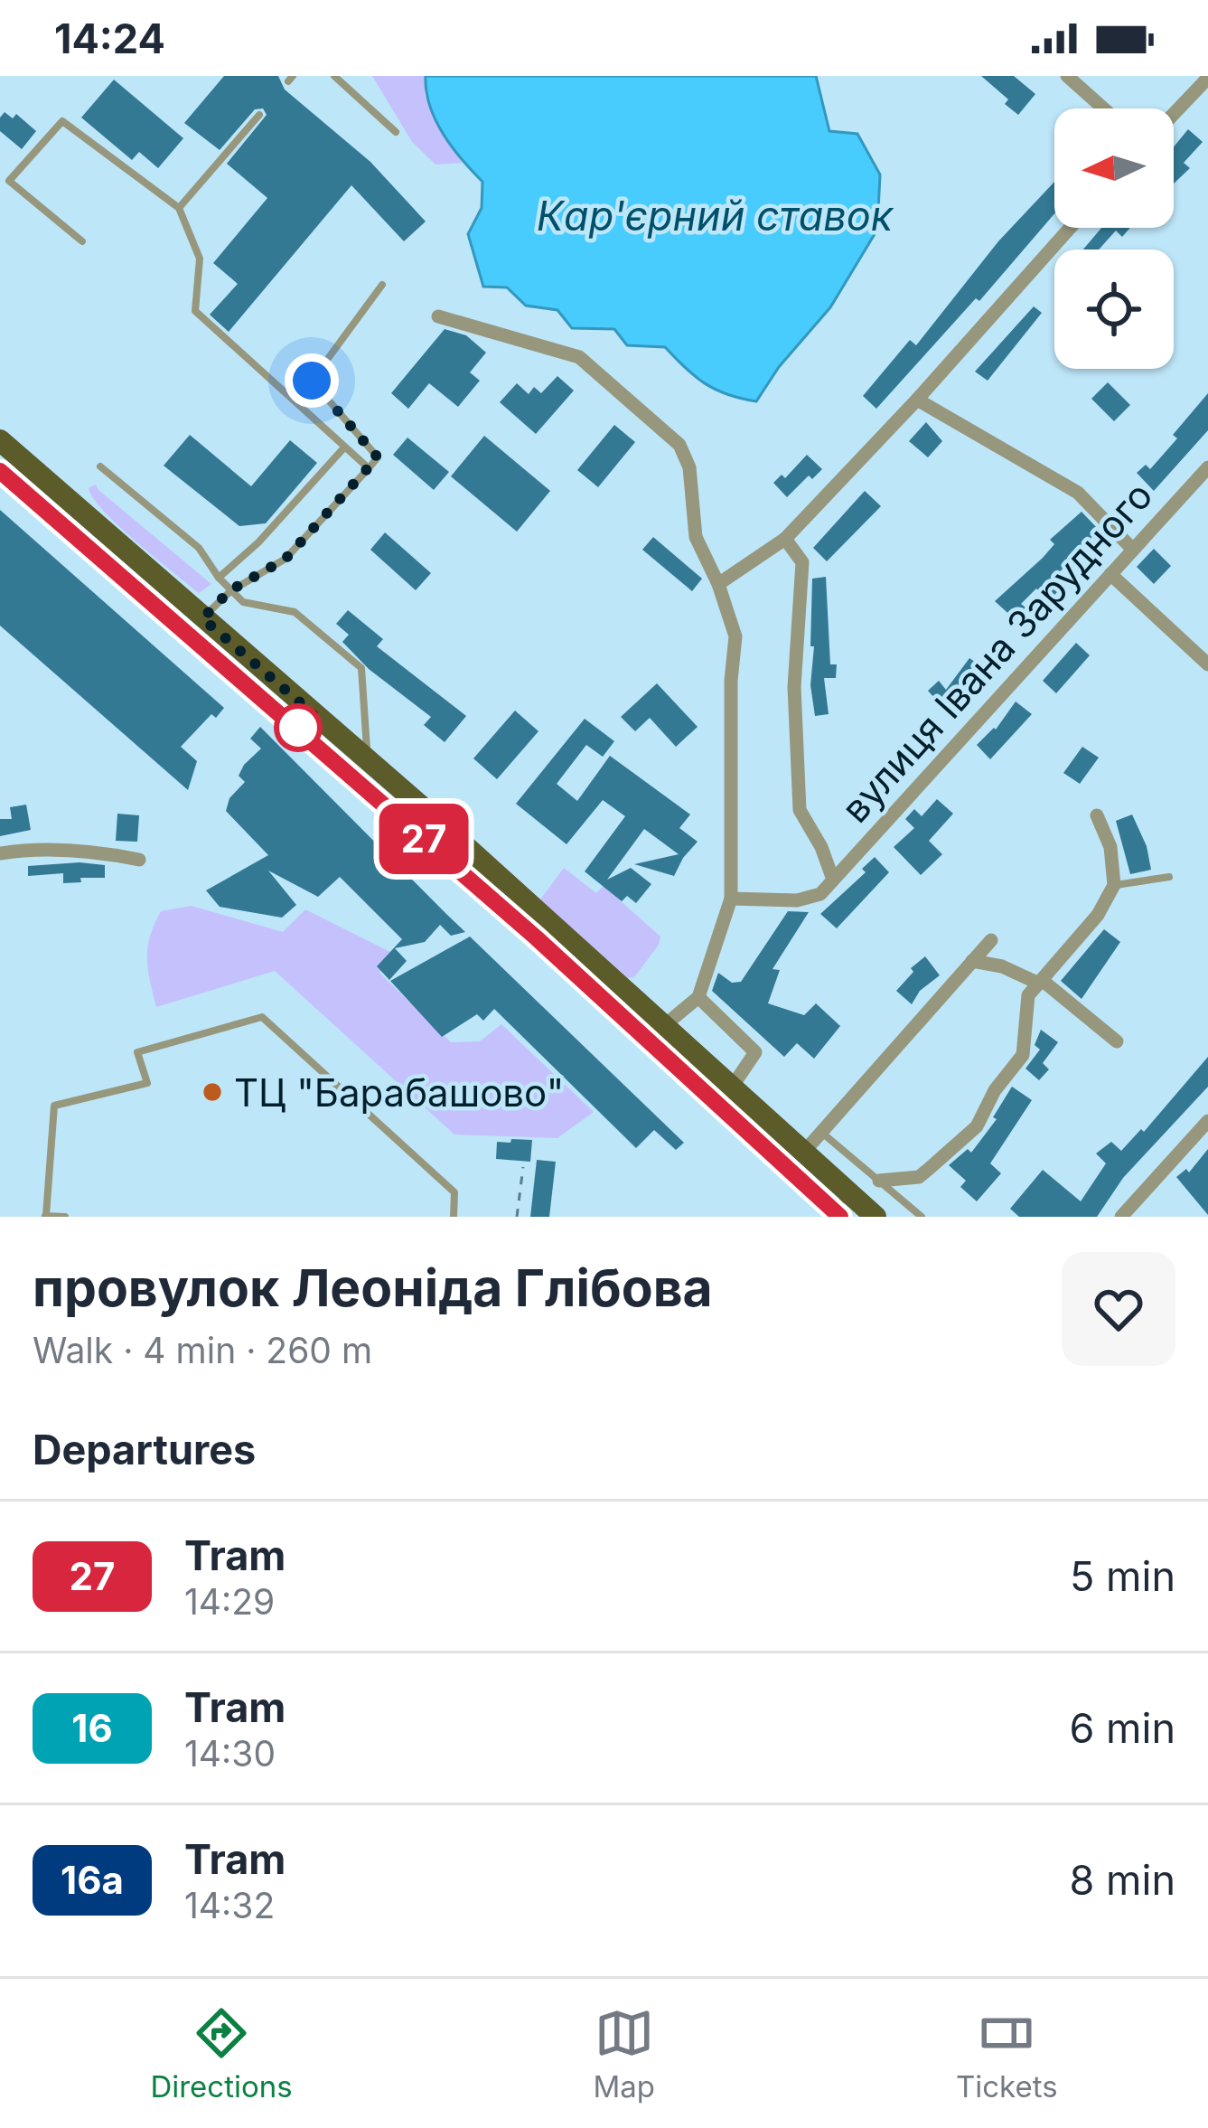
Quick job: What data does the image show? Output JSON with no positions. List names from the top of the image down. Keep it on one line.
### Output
{"streets":{"street":["вулиця Івана Зарудного"]},"water":["Кар'єрний ставок"],"places":["ТЦ \"Барабашово\""],"lines":["tram line 27"],"north":"left","page":{"status":"14:24","on_map":"27","heading":[["провулок Леоніда Глібова","Walk · 4 min · 260 m"],"Departures"],"list":[{"mark":"27","name":"Tram","note":"14:29","value":"5 min"},{"mark":"16","name":"Tram","note":"14:30","value":"6 min"},{"mark":"16a","name":"Tram","note":"14:32","value":"8 min"}],"tabs":["Directions","Map","Tickets"]}}
